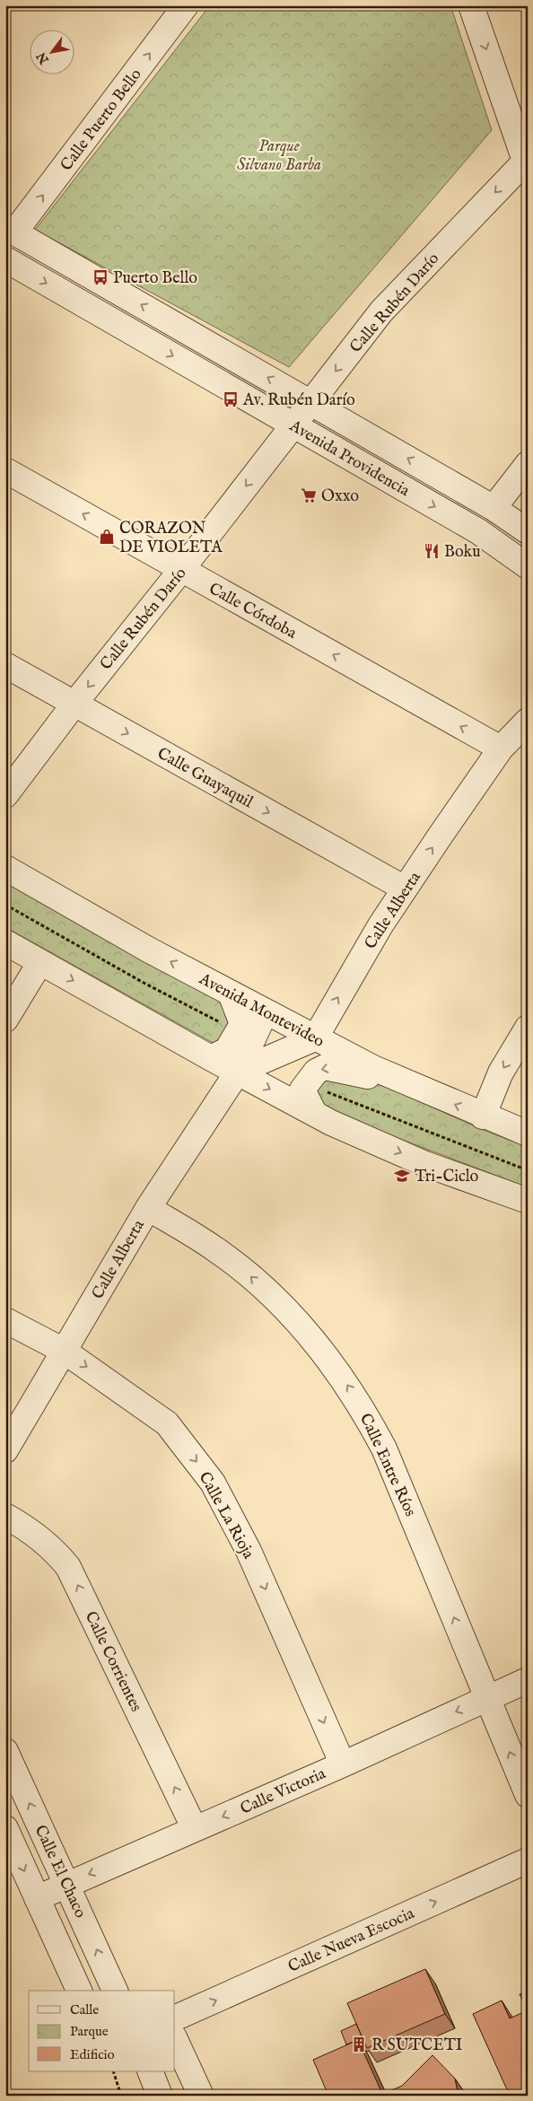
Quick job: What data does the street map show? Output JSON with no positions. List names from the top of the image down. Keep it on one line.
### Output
{"streets":{"street":["Calle Puerto Bello","Calle Rubén Darío","Avenida Providencia","Calle Córdoba","Calle Guayaquil","Calle Alberta","Avenida Montevideo","Calle Entre Ríos","Calle La Rioja","Calle Corrientes","Calle Victoria","Calle El Chaco","Calle Nueva Escocia"]},"crossings":[["Calle Puerto Bello","Avenida Providencia"],["Calle Rubén Darío","Avenida Providencia"],["Calle Rubén Darío","Calle Córdoba"],["Calle Rubén Darío","Calle Guayaquil"],["Calle Córdoba","Calle Alberta"],["Calle Guayaquil","Calle Alberta"],["Calle Alberta","Avenida Montevideo"],["Calle Alberta","Calle Entre Ríos"],["Calle Alberta","Calle La Rioja"],["Calle Entre Ríos","Calle Victoria"],["Calle La Rioja","Calle Victoria"],["Calle Corrientes","Calle Victoria"],["Calle Victoria","Calle El Chaco"]],"one_way":["Calle Puerto Bello","Calle Rubén Darío","Calle Córdoba","Calle Guayaquil","Calle Alberta","Calle Entre Ríos","Calle La Rioja","Calle Corrientes","Calle Victoria","Calle Nueva Escocia"],"parks":["Parque Silvano Barba"],"places":{"bus stop":["Puerto Bello","Av. Rubén Darío"],"supermarket":["Oxxo"],"shop":["CORAZON DE VIOLETA"],"restaurant":["Boku"],"school or university":["Tri-Ciclo"],"building":["R SUTCETI"]},"legend":["Calle","Parque","Edificio"],"north":"bottom left"}
